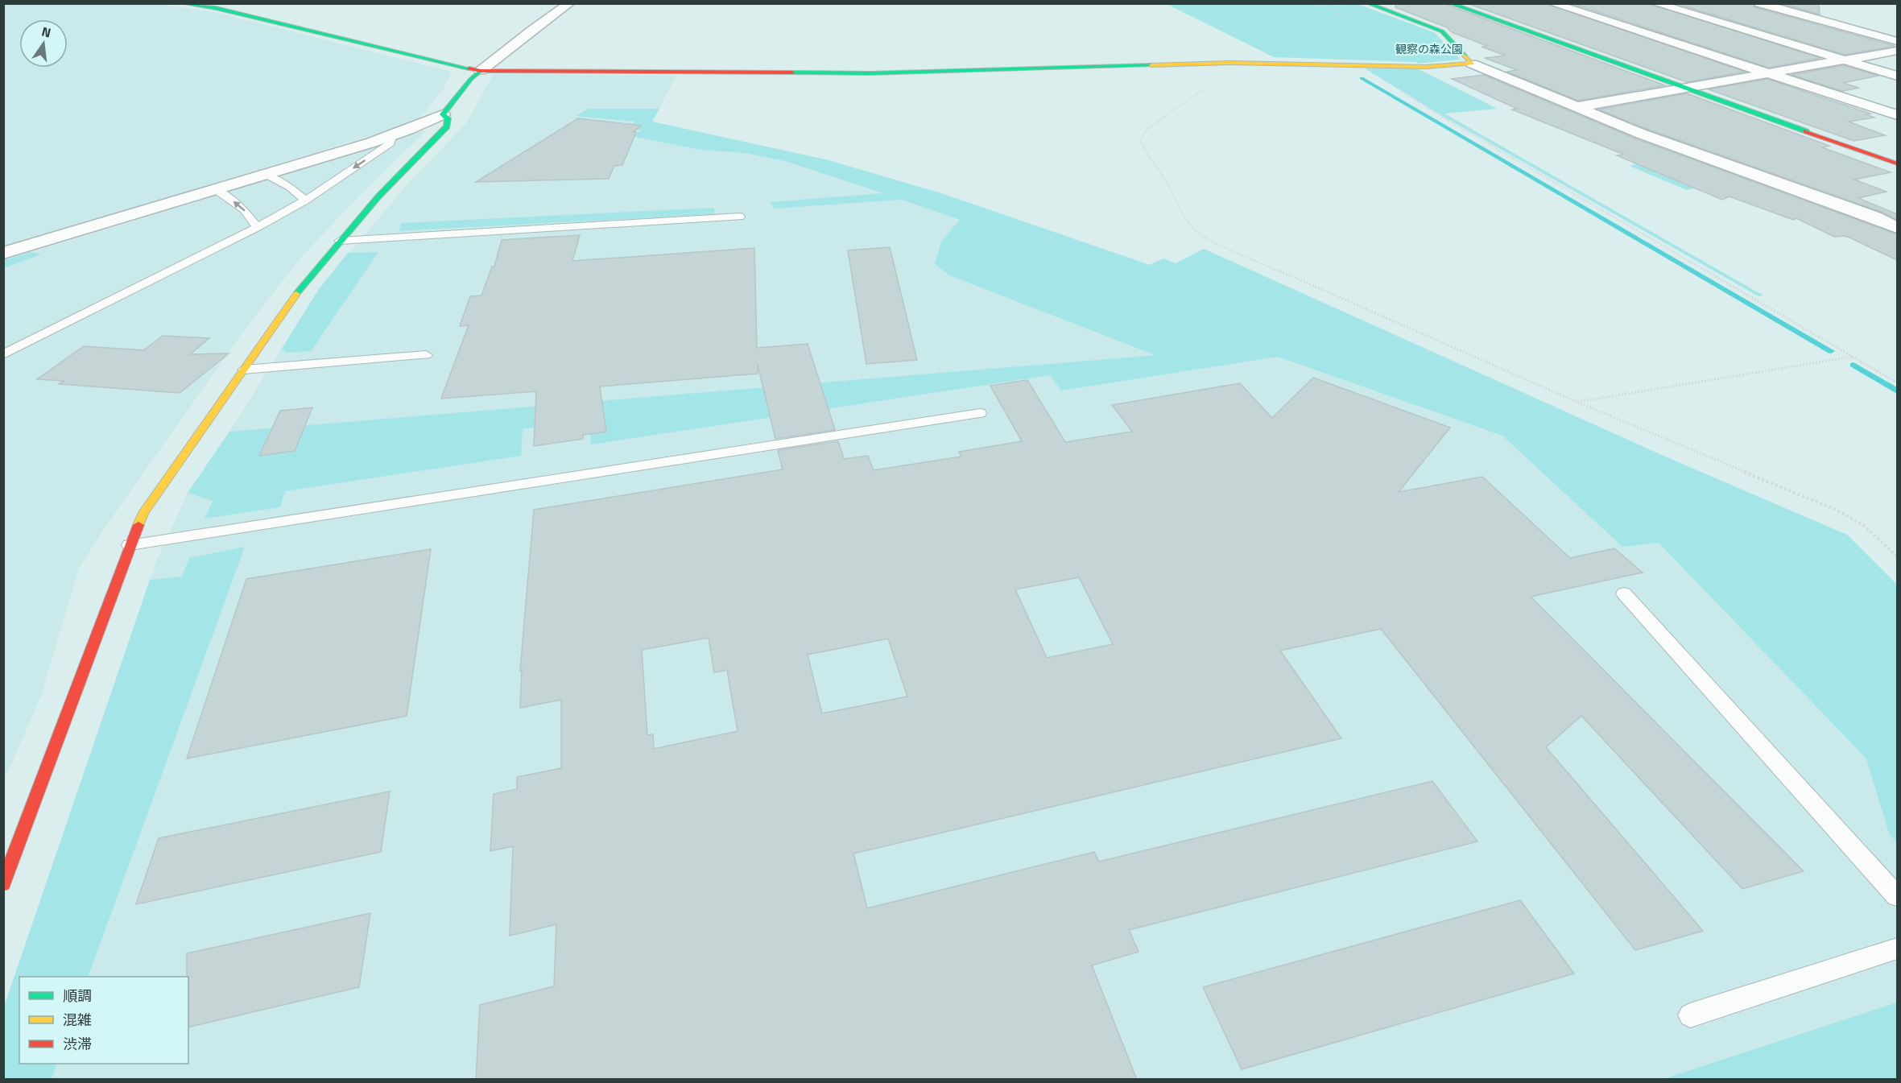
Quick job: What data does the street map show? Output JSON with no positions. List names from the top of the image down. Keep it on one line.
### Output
{"parks":["観察の森公園"],"legend":["順調","混雑","渋滞"],"north":"top"}
